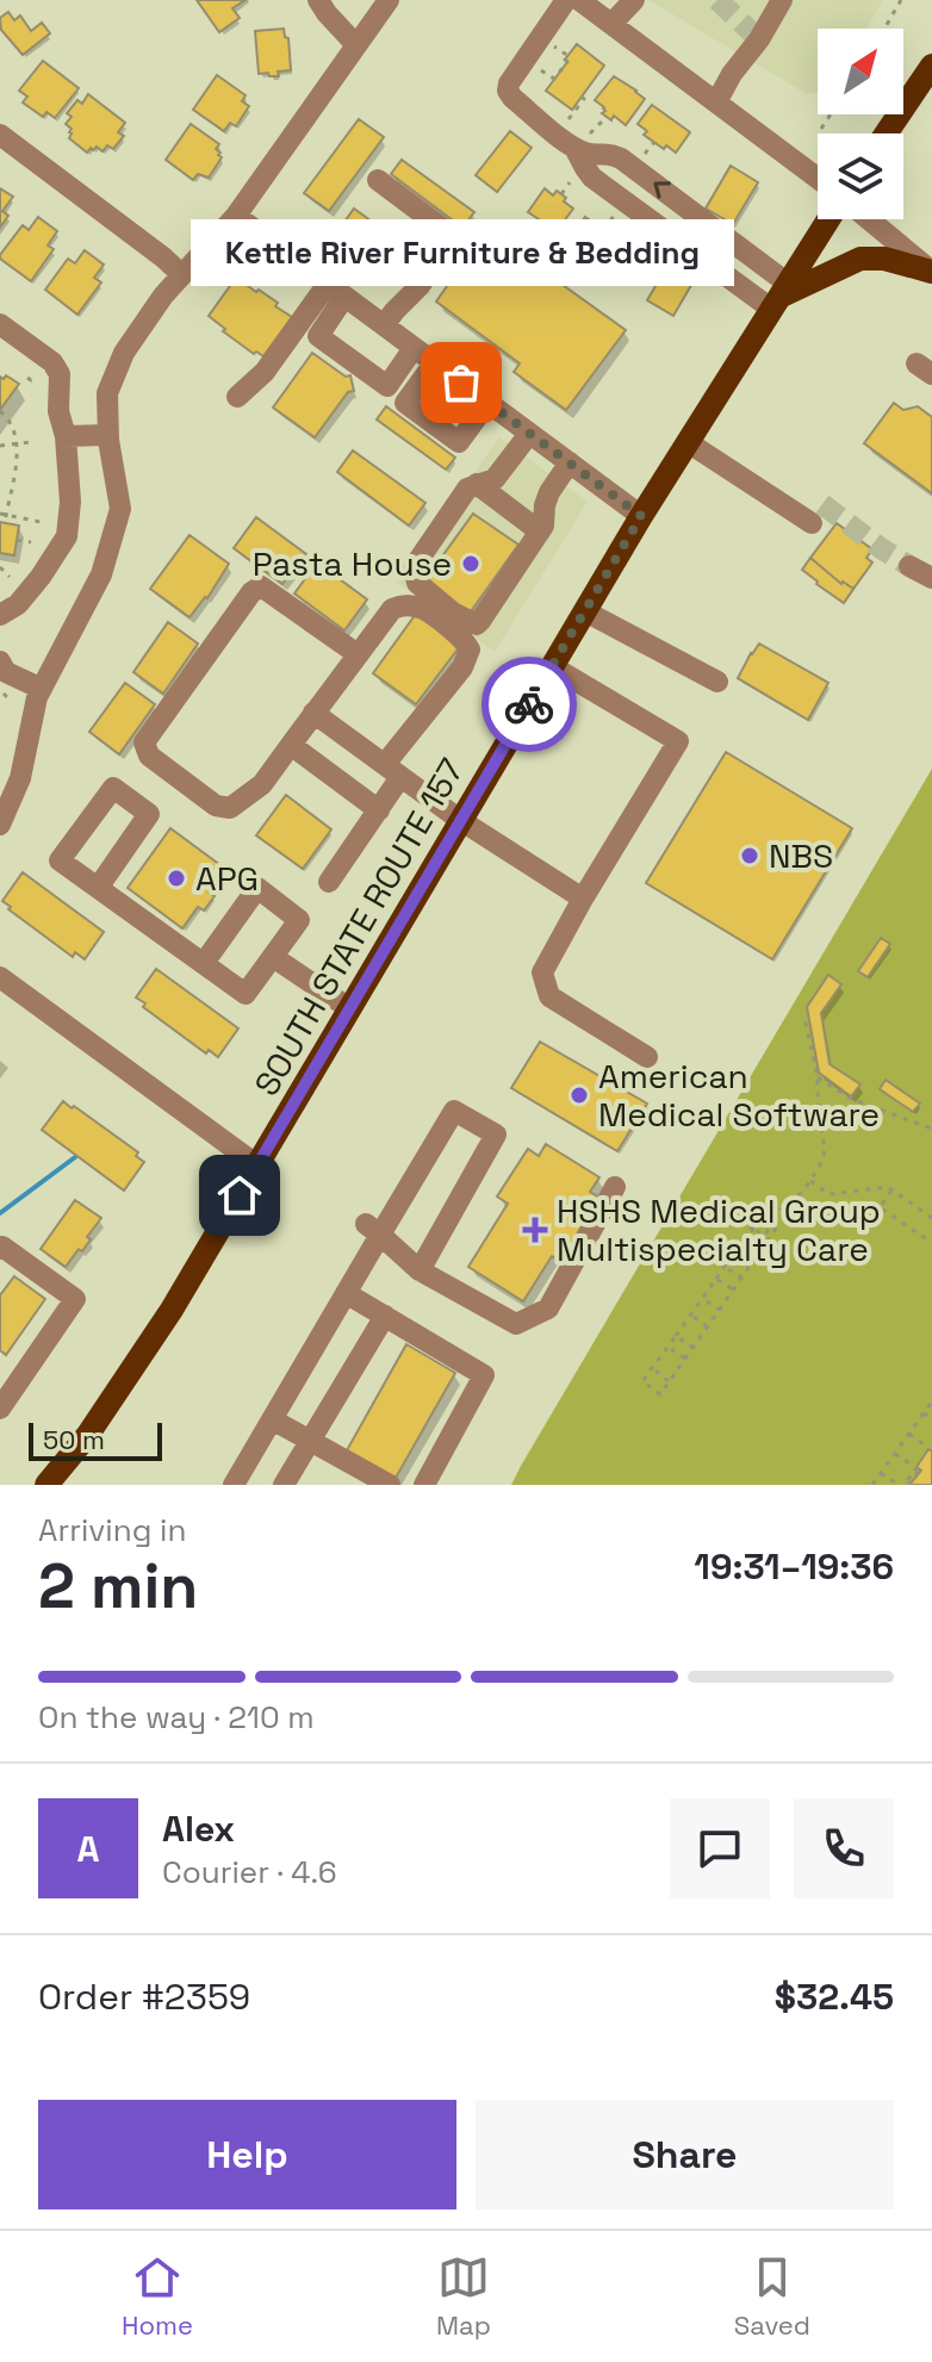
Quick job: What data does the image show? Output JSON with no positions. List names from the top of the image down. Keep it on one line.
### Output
{"streets":{"main road":["SOUTH STATE ROUTE 157"]},"places":{"other":["Kettle River Furniture & Bedding","Pasta House","NBS","APG","American Medical Software"],"health":["HSHS Medical Group Multispecialty Care"]},"scale_bar":"50 m","north":"top right","page":{"bubble":"Kettle River Furniture & Bedding","scale":"50 m","heading":["2 min","Arriving in","19:31–19:36"],"panel":["Alex","Courier · 4.6","Order #2359","$32.45"],"bar":"On the way · 210 m","round":"A","buttons":["Help","Share"],"tabs":["Home","Map","Saved"]}}
